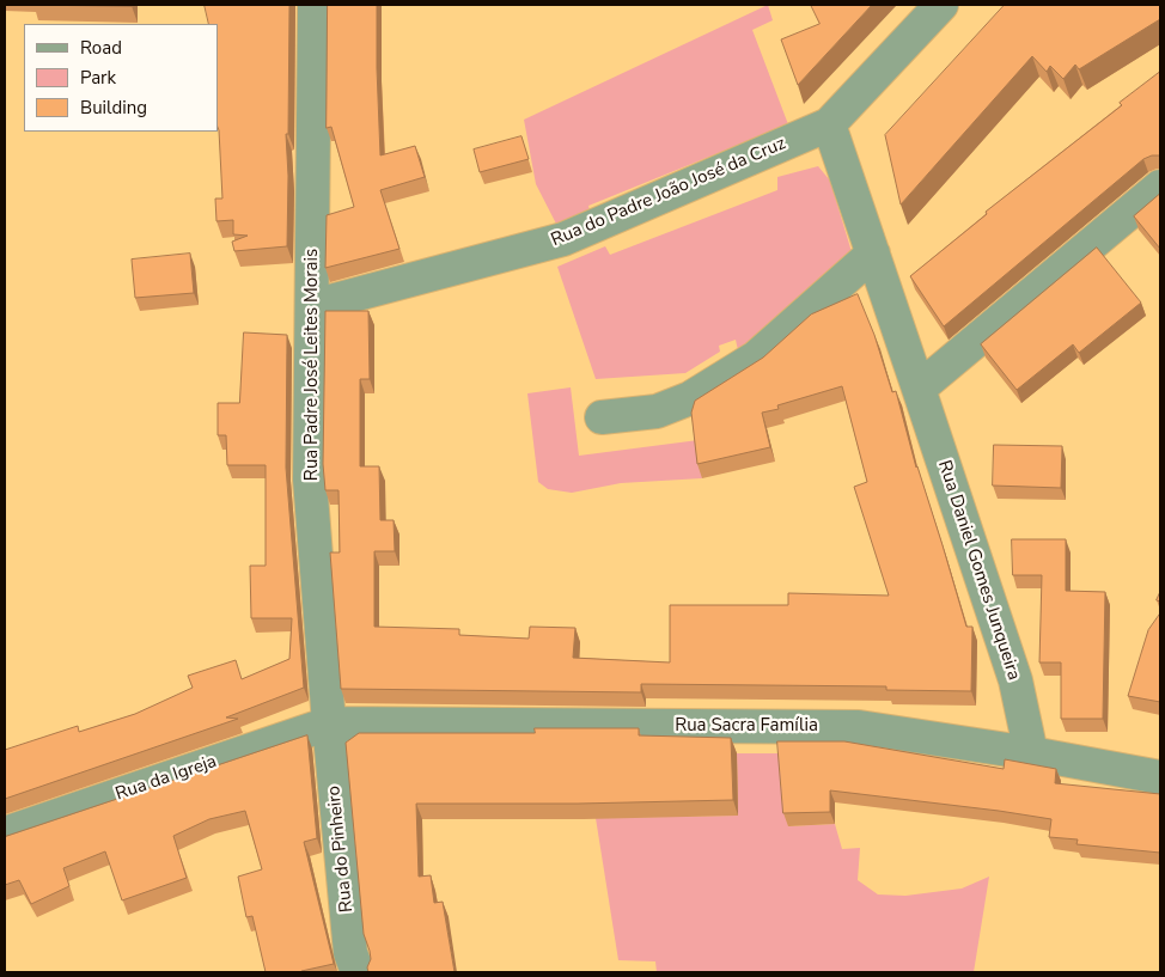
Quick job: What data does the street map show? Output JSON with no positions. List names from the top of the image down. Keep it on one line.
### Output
{"streets":{"street":["Rua do Padre João José da Cruz","Rua Padre José Leites Morais","Rua Daniel Gomes Junqueira","Rua Sacra Família","Rua da Igreja","Rua do Pinheiro"]},"crossings":[["Rua do Padre João José da Cruz","Rua Padre José Leites Morais"],["Rua do Padre João José da Cruz","Rua Daniel Gomes Junqueira"],["Rua Padre José Leites Morais","Rua Sacra Família"],["Rua Padre José Leites Morais","Rua da Igreja"],["Rua Padre José Leites Morais","Rua do Pinheiro"],["Rua Daniel Gomes Junqueira","Rua Sacra Família"],["Rua Sacra Família","Rua da Igreja"],["Rua Sacra Família","Rua do Pinheiro"],["Rua da Igreja","Rua do Pinheiro"]],"legend":["Road","Park","Building"]}
